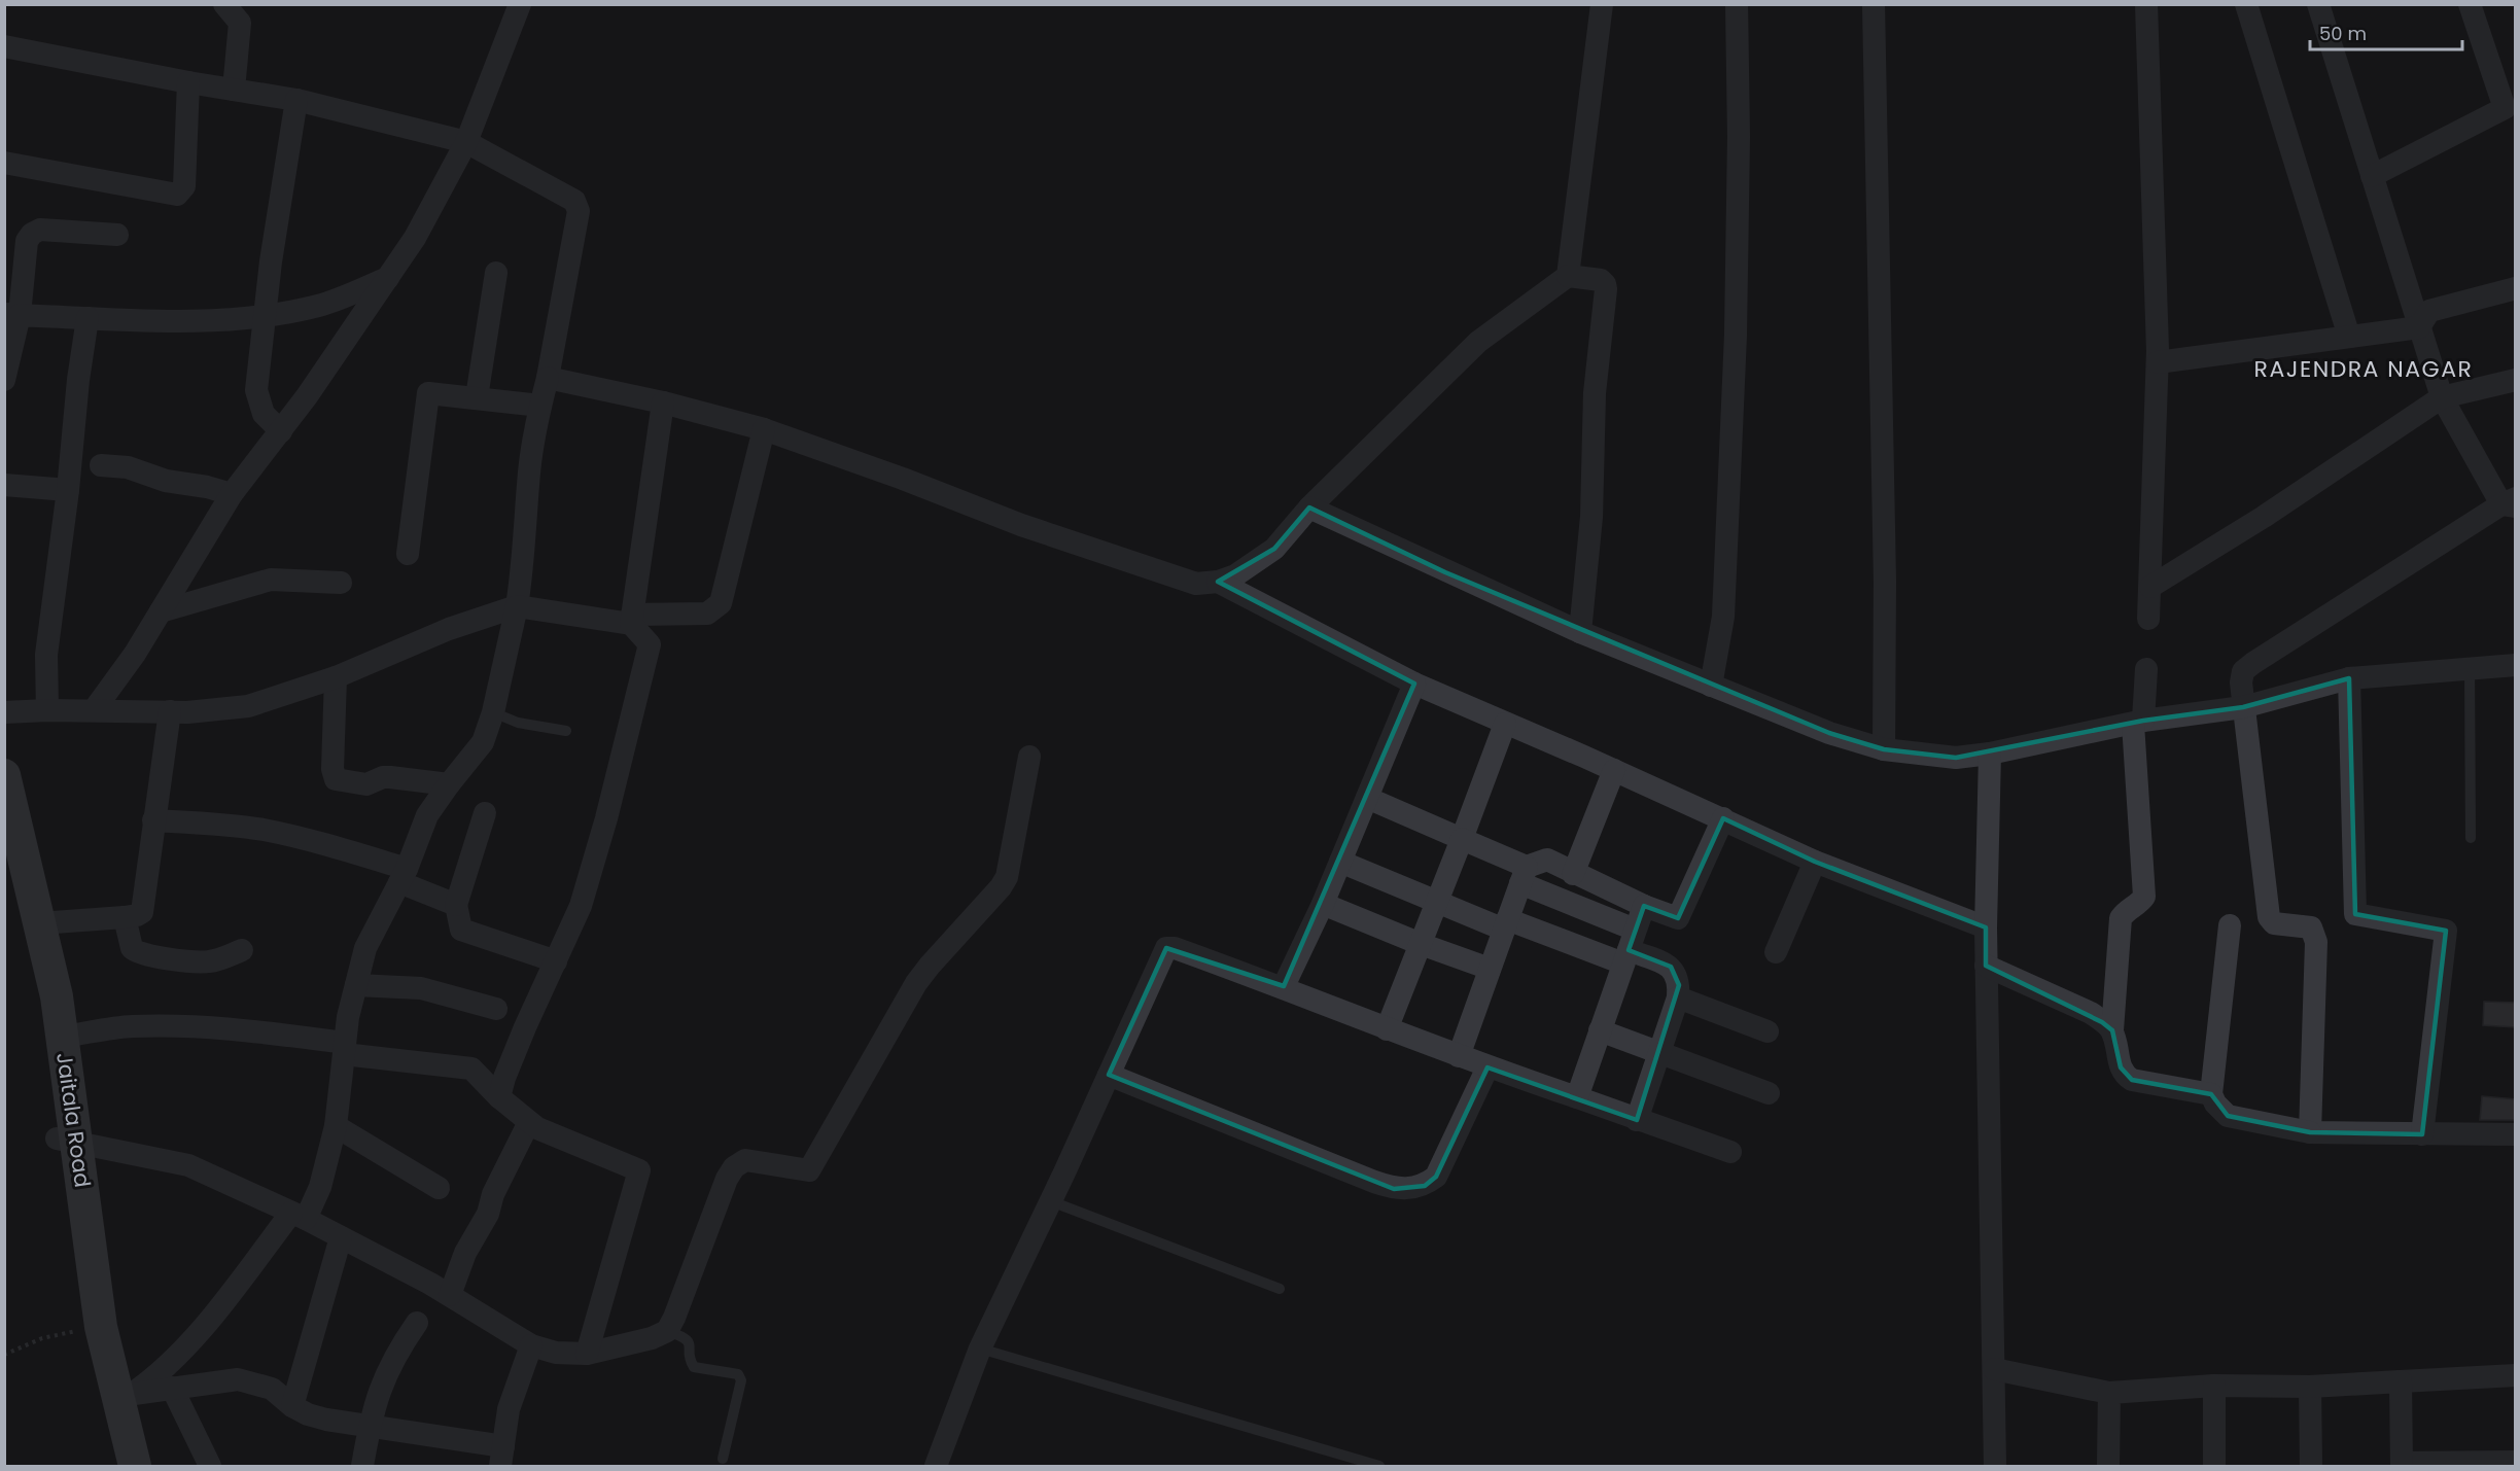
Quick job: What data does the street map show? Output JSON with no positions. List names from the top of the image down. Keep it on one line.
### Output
{"streets":{"street":["Jaitala Road"]},"districts":["RAJENDRA NAGAR"],"scale_bar":"50 m"}
